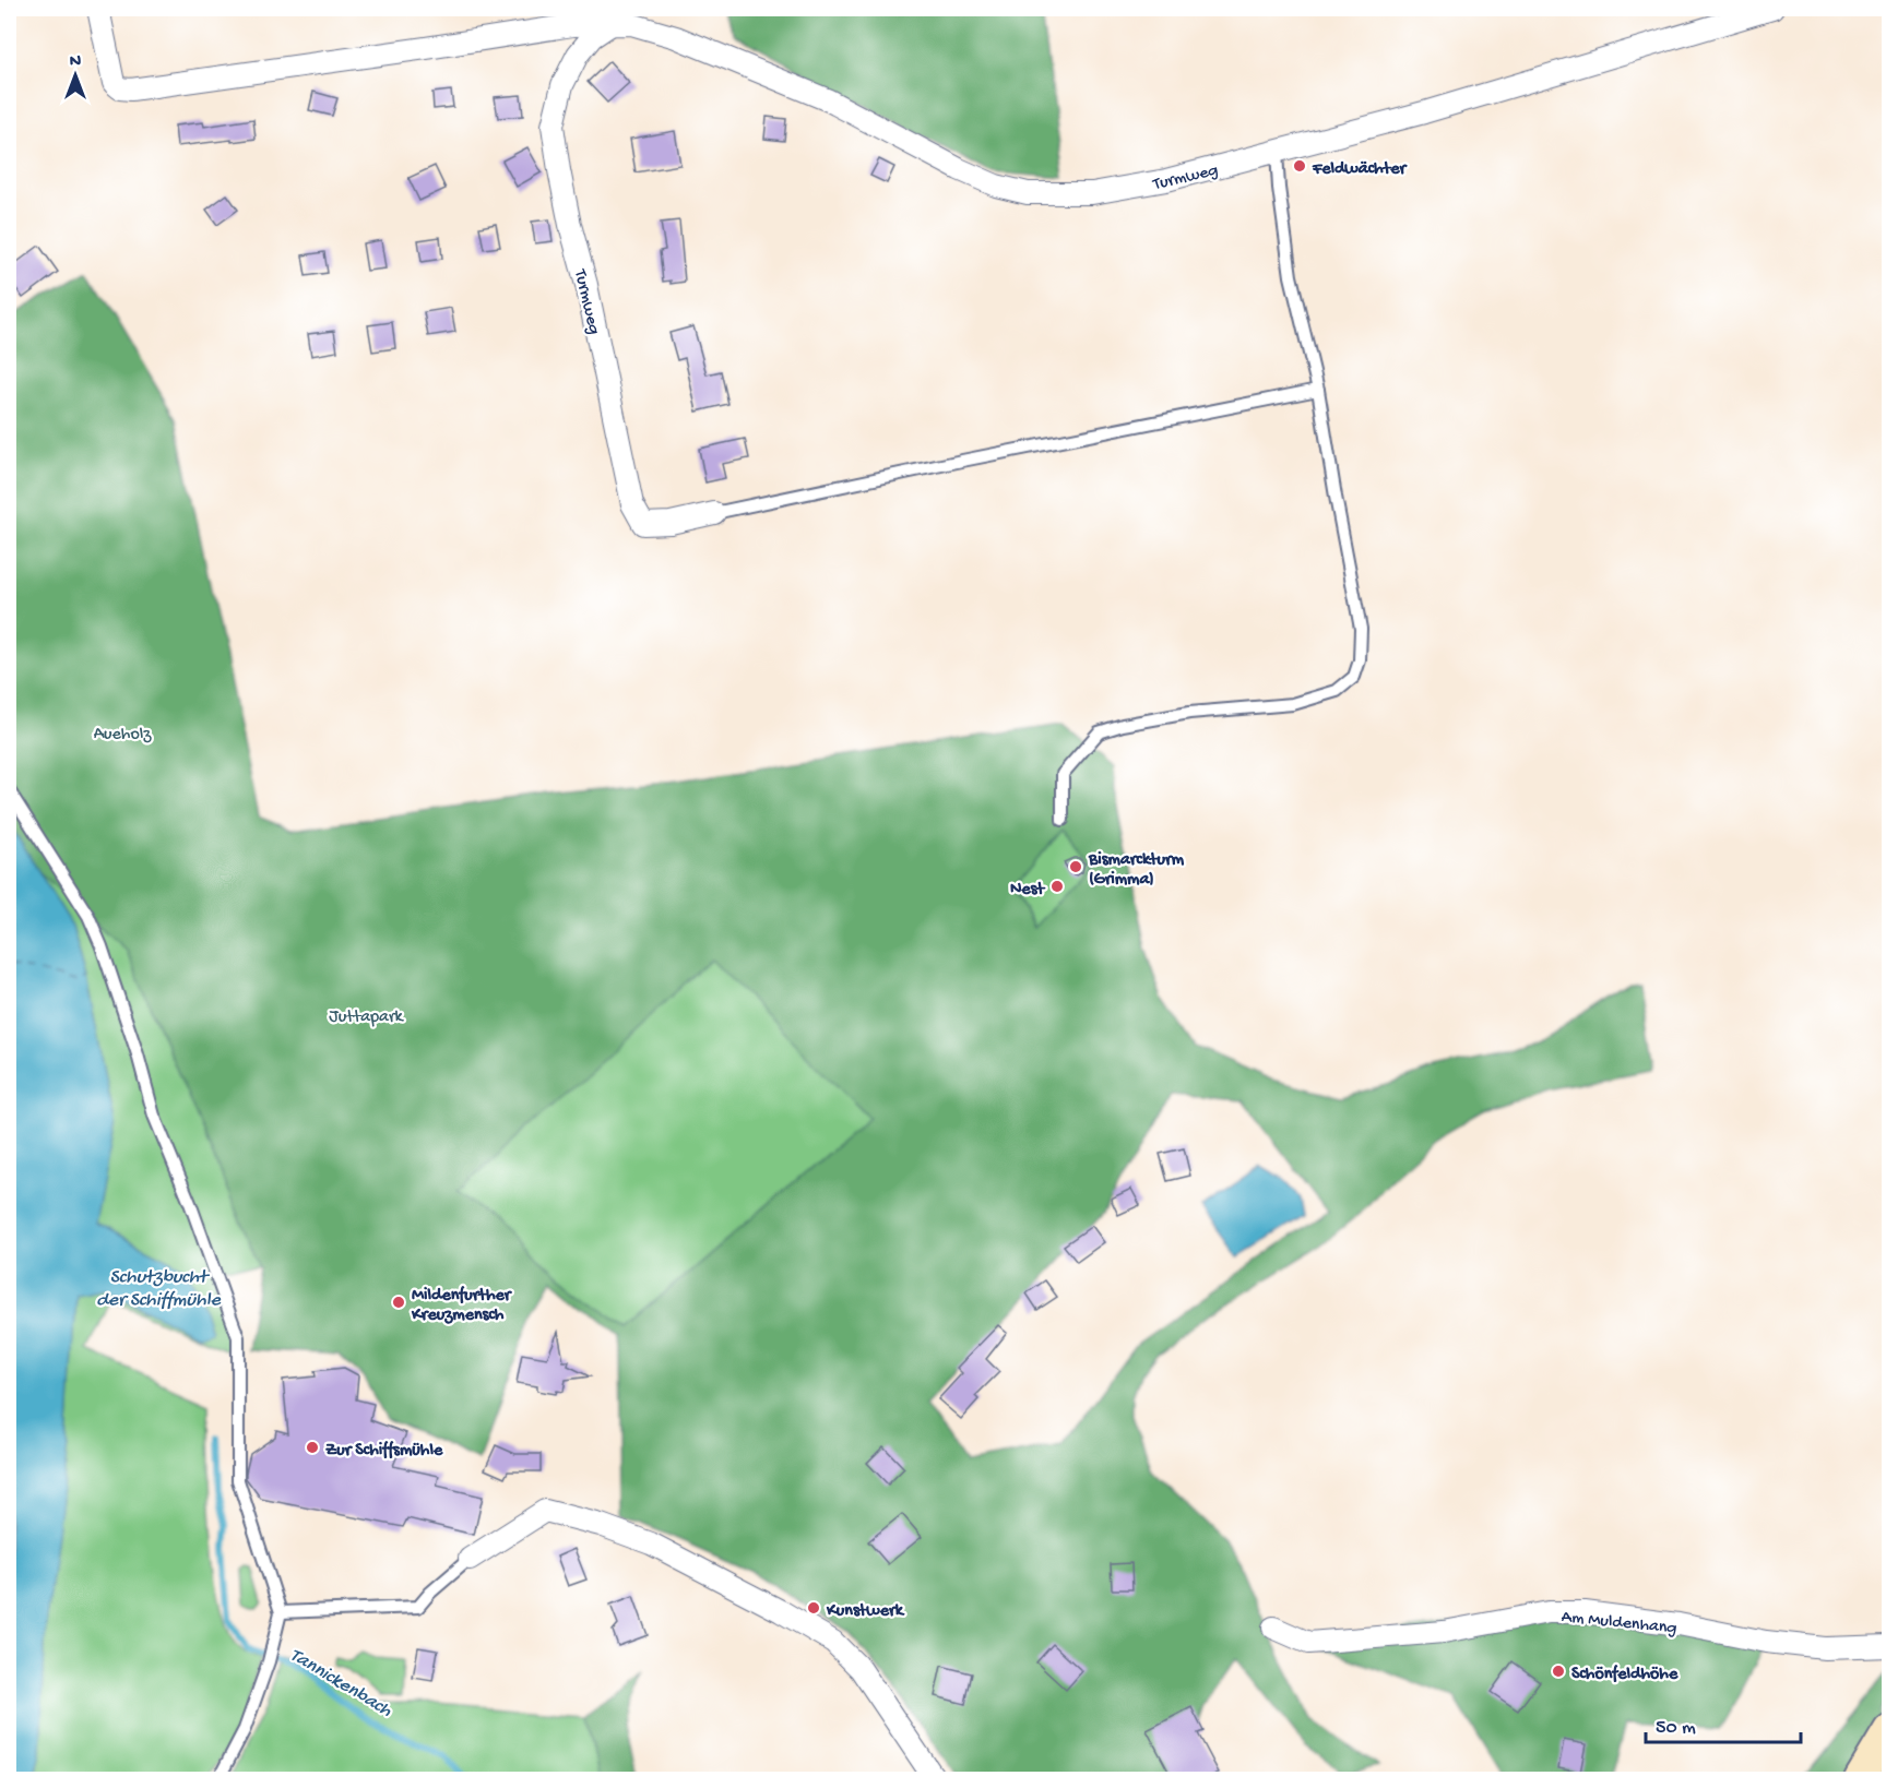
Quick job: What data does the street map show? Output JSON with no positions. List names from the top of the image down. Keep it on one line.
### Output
{"streets":{"street":["Turmweg","Am Muldenhang"]},"water":["Schutzbucht der Schiffmühle","Tannickenbach"],"parks":["Aueholz","Juttapark"],"places":["Feldwächter","Bismarckturm (Grimma)","Nest","Mildenfurther Kreuzmensch","Zur Schiffsmühle","Kunstwerk","Schönfeldhöhe"],"scale_bar":"50 m","north":"top"}
